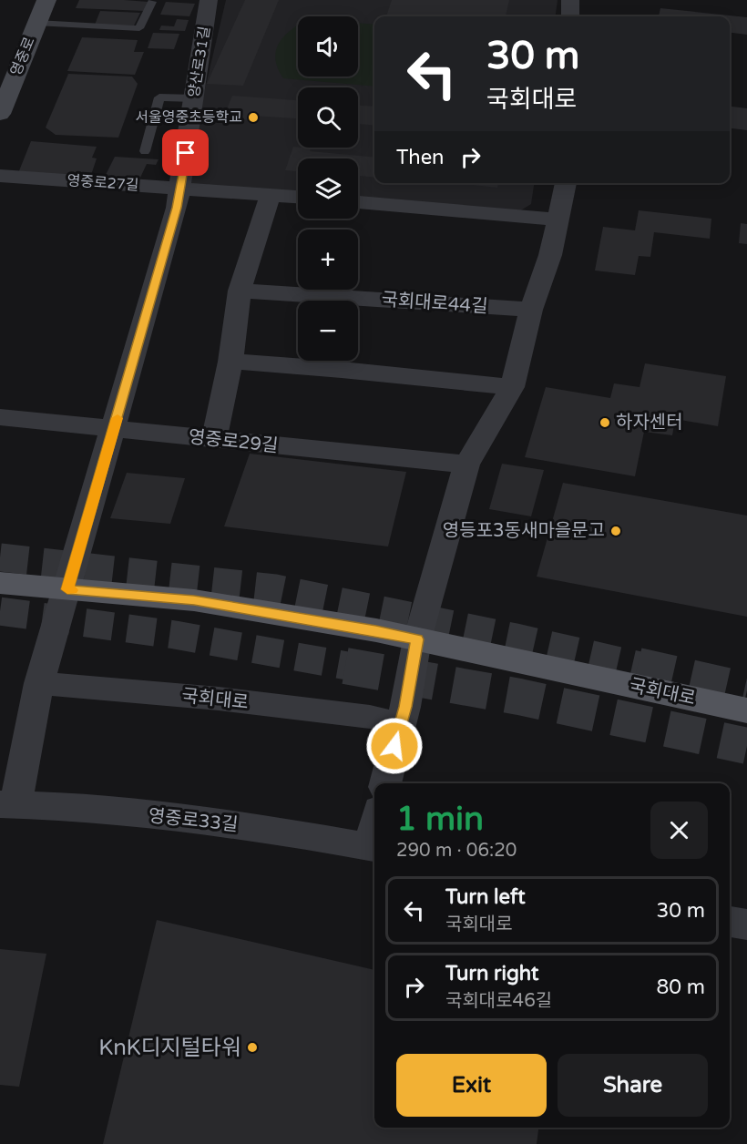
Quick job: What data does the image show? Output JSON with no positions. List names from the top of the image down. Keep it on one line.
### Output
{"streets":{"main road":["영중로","국회대로"],"street":["양산로31길","영중로27길","국회대로44길","영중로29길","영중로33길"]},"crossings":[["양산로31길","영중로27길"],["양산로31길","영중로29길"],["양산로31길","국회대로"],["국회대로","영중로33길"]],"places":["서울영중초등학교","하자센터","영등포3동새마을문고","KnK디지털타워"],"page":{"map_buttons":["+","−"],"turn":["30 m","국회대로"],"then":"Then","heading":["1 min","290 m · 06:20"],"list":[{"name":"Turn left","note":"국회대로","value":"30 m"},{"name":"Turn right","note":"국회대로46길","value":"80 m"}],"buttons":["Exit","Share"]}}
